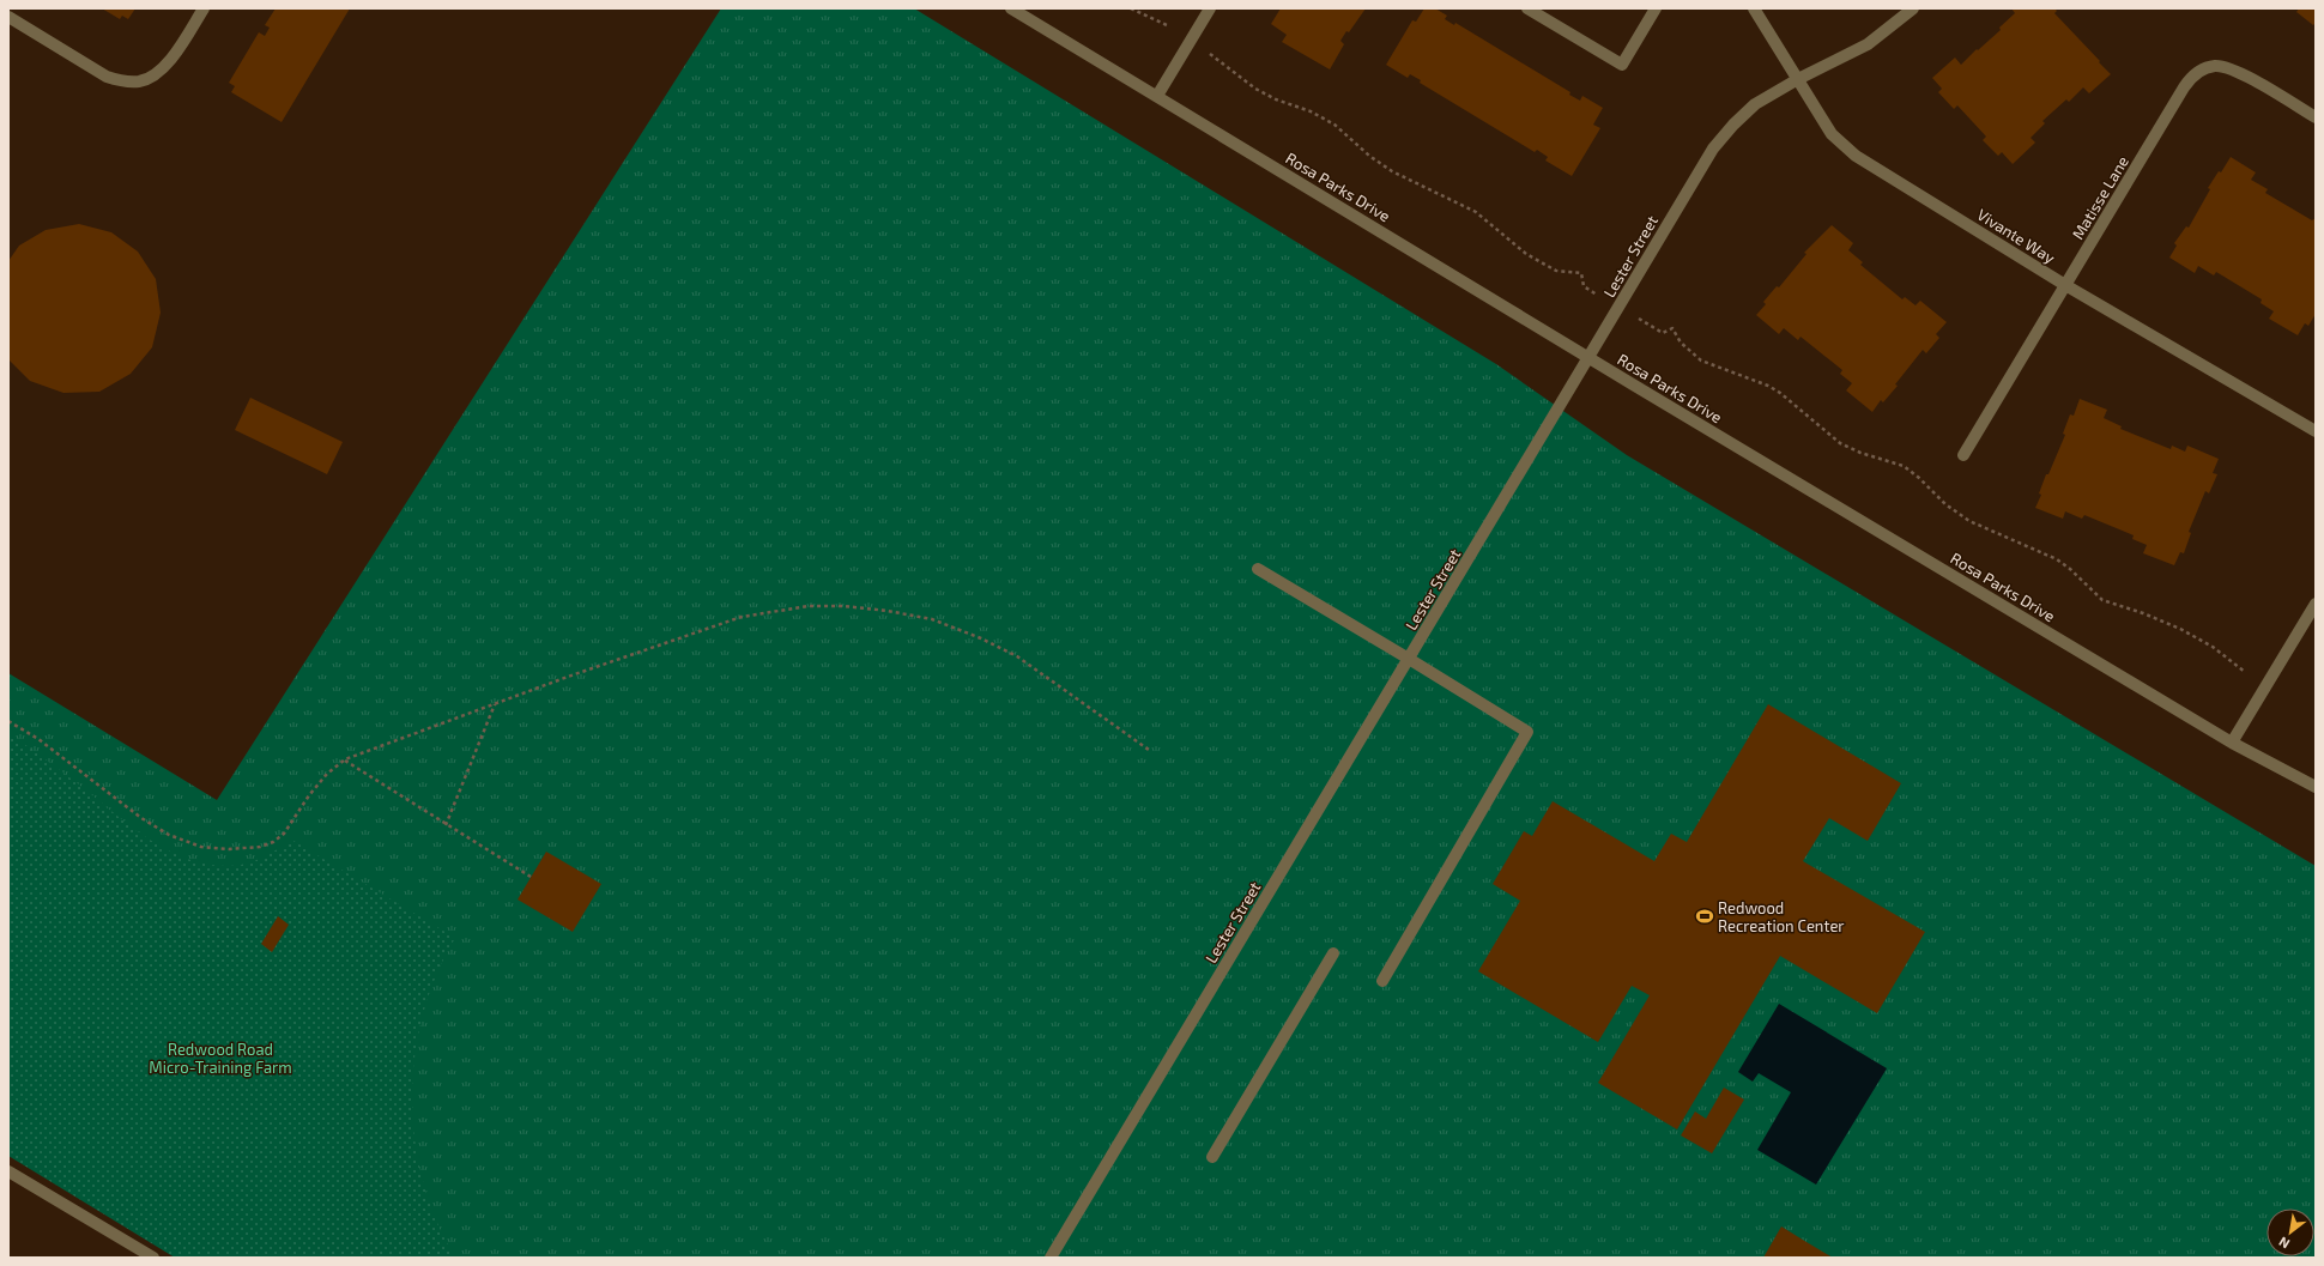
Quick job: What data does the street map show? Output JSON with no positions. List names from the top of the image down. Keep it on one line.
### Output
{"streets":{"street":["Rosa Parks Drive","Matisse Lane","Vivante Way","Lester Street"]},"crossings":[["Rosa Parks Drive","Lester Street"],["Matisse Lane","Vivante Way"],["Vivante Way","Lester Street"]],"parks":["Redwood Road Micro-Training Farm"],"places":{"sports":["Redwood Recreation Center"]},"north":"bottom left"}
